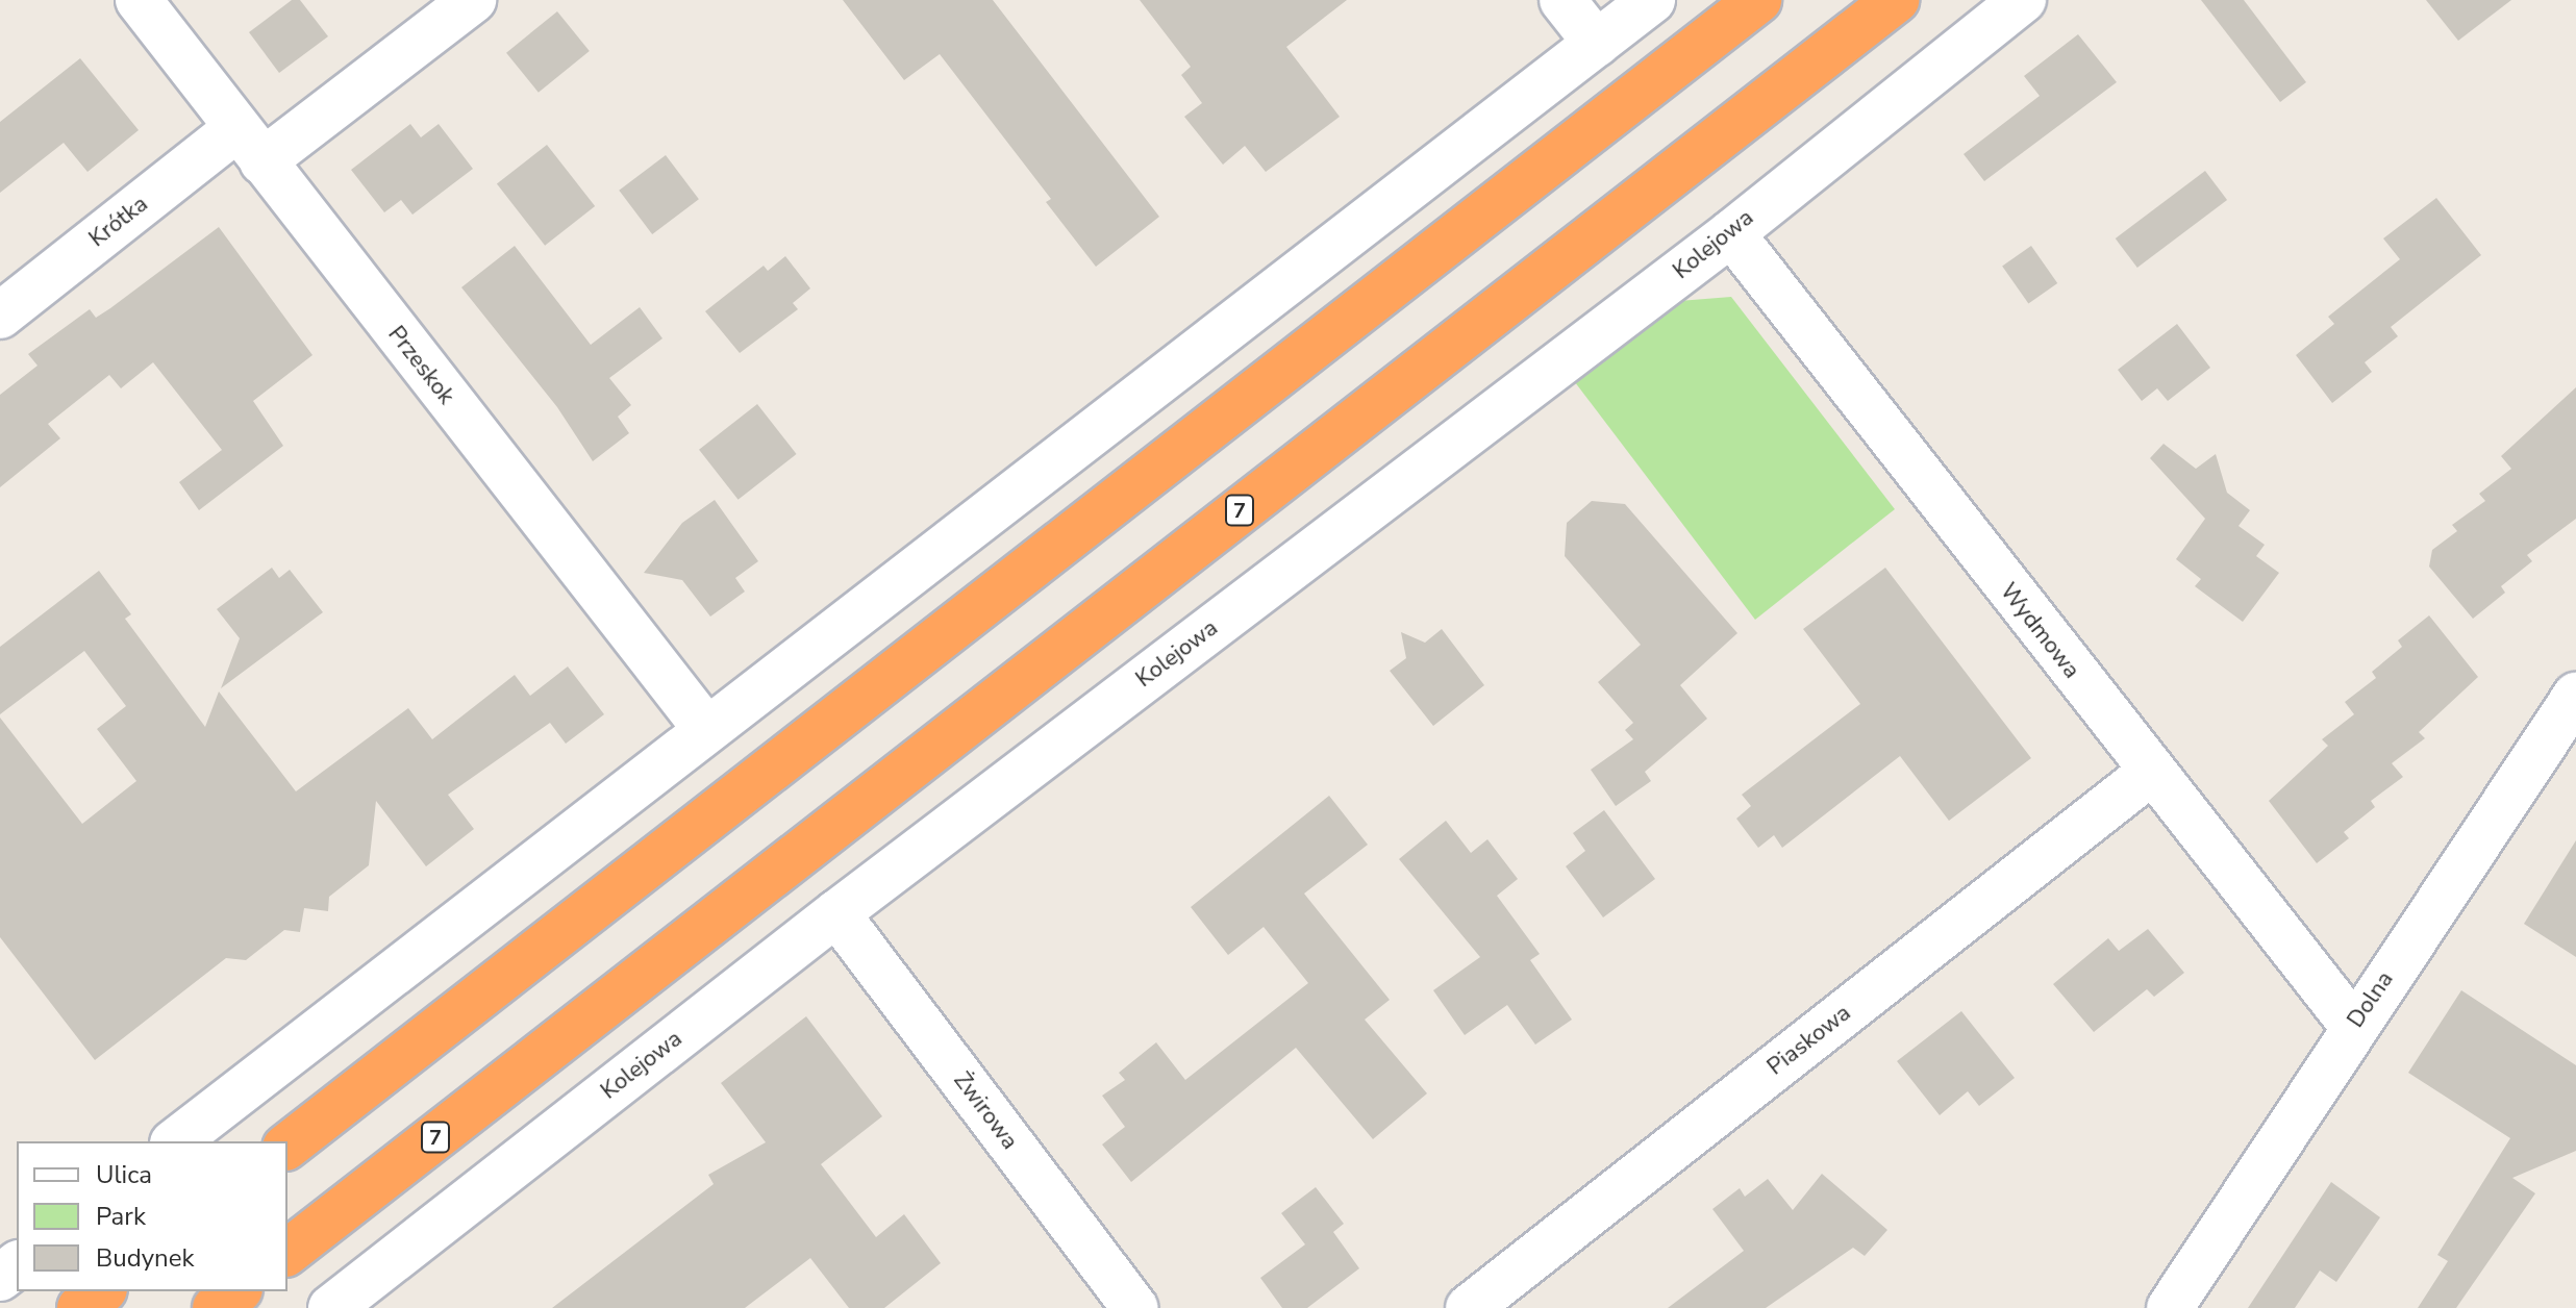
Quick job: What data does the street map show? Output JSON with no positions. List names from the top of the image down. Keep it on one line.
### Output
{"streets":{"highway":["7"],"street":["Krótka","Kolejowa","Przeskok","Wydmowa","Dolna","Piaskowa","Żwirowa"]},"crossings":[["Krótka","Przeskok"],["Kolejowa","Wydmowa"],["Kolejowa","Żwirowa"],["Wydmowa","Dolna"],["Wydmowa","Piaskowa"]],"legend":["Ulica","Park","Budynek"]}
